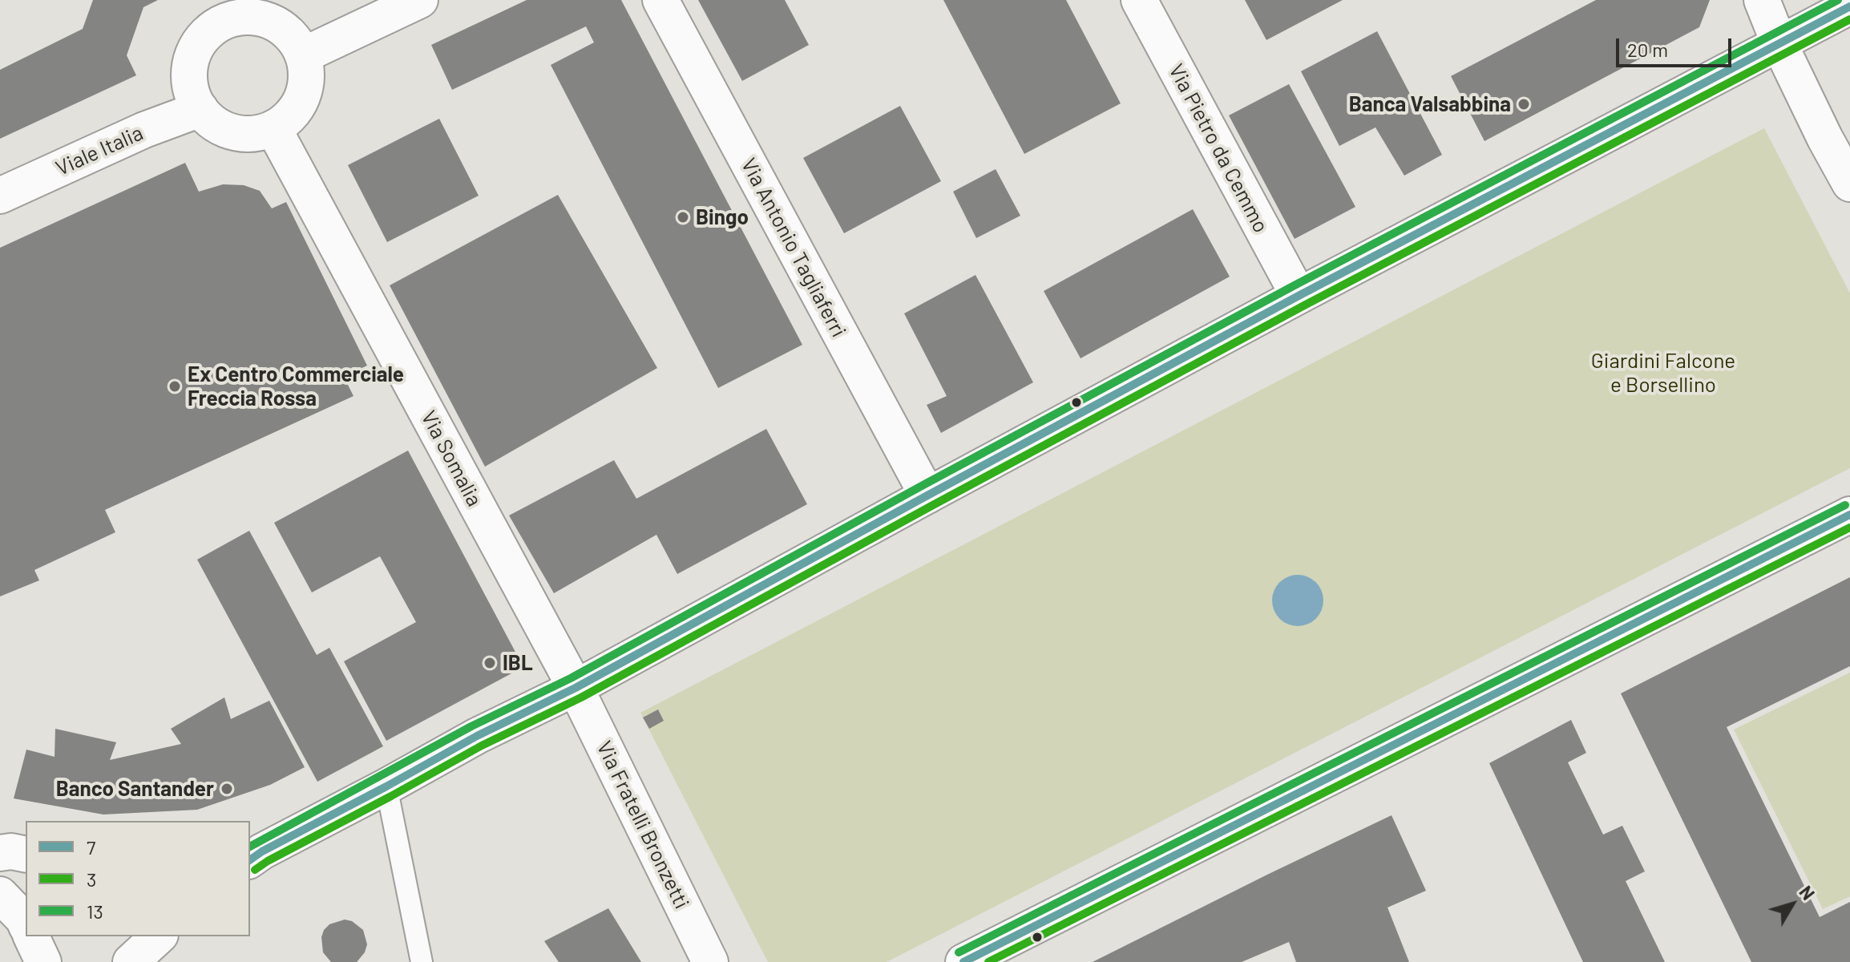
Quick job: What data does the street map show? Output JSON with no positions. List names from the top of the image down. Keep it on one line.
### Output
{"streets":{"main road":["Via Pietro da Cemmo","Viale Italia","Via Antonio Tagliaferri","Via Somalia","Via Fratelli Bronzetti"]},"crossings":[["Viale Italia","Via Somalia"],["Via Somalia","Via Fratelli Bronzetti"]],"parks":["Giardini Falcone e Borsellino"],"places":["Banca Valsabbina","Bingo","Ex Centro Commerciale Freccia Rossa","IBL","Banco Santander"],"lines":["transit line 13","transit line 7","transit line 3"],"legend":["7","3","13"],"scale_bar":"20 m","north":"top right"}
